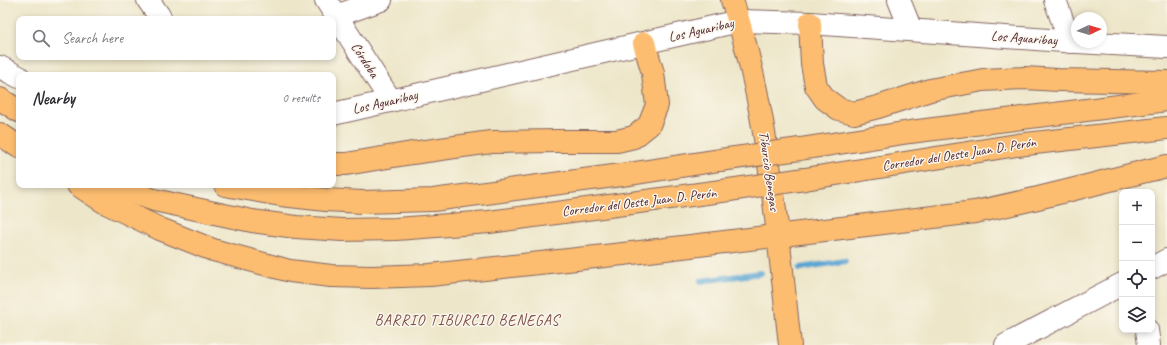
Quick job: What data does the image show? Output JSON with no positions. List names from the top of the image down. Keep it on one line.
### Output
{"streets":{"main road":["Corredor del Oeste Juan D. Perón","Tiburcio Benegas"],"street":["Los Aguaribay","Córdoba"]},"crossings":[["Los Aguaribay","Córdoba"],["Los Aguaribay","Tiburcio Benegas"]],"districts":["BARRIO TIBURCIO BENEGAS"],"north":"right","page":{"search":"Search here","heading":["Nearby","0 results"],"map_buttons":["+","−"]}}
